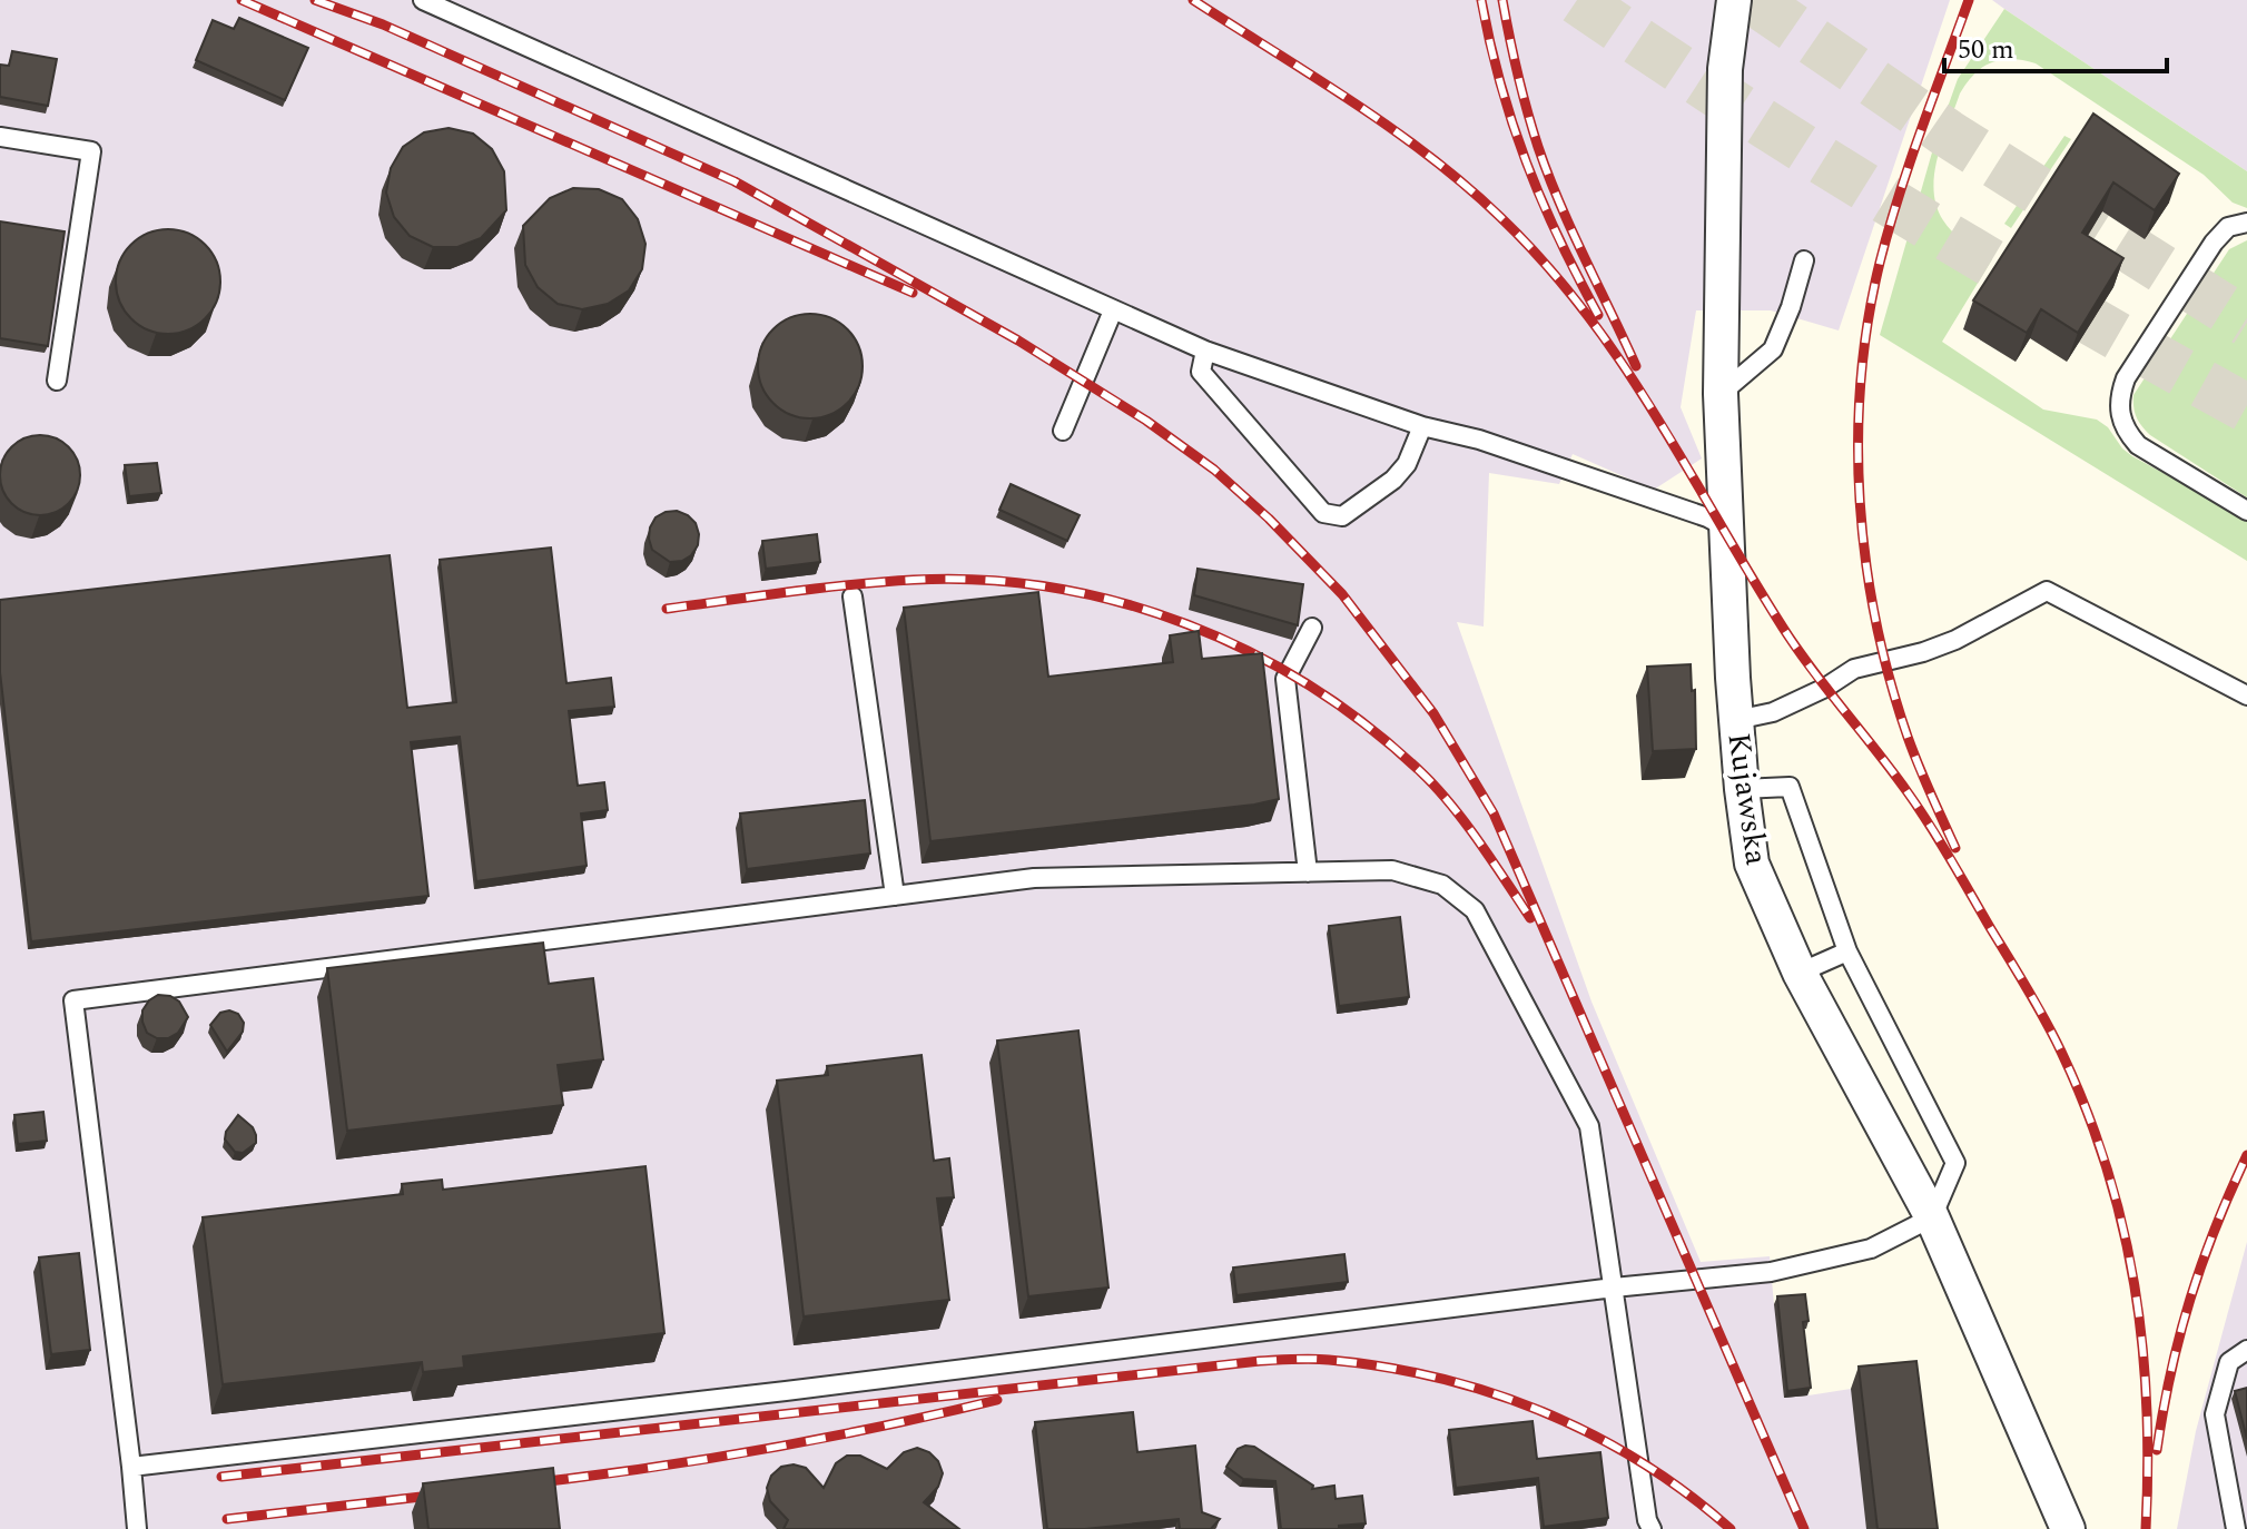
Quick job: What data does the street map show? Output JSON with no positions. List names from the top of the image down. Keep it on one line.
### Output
{"streets":{"street":["Kujawska"]},"scale_bar":"50 m"}
